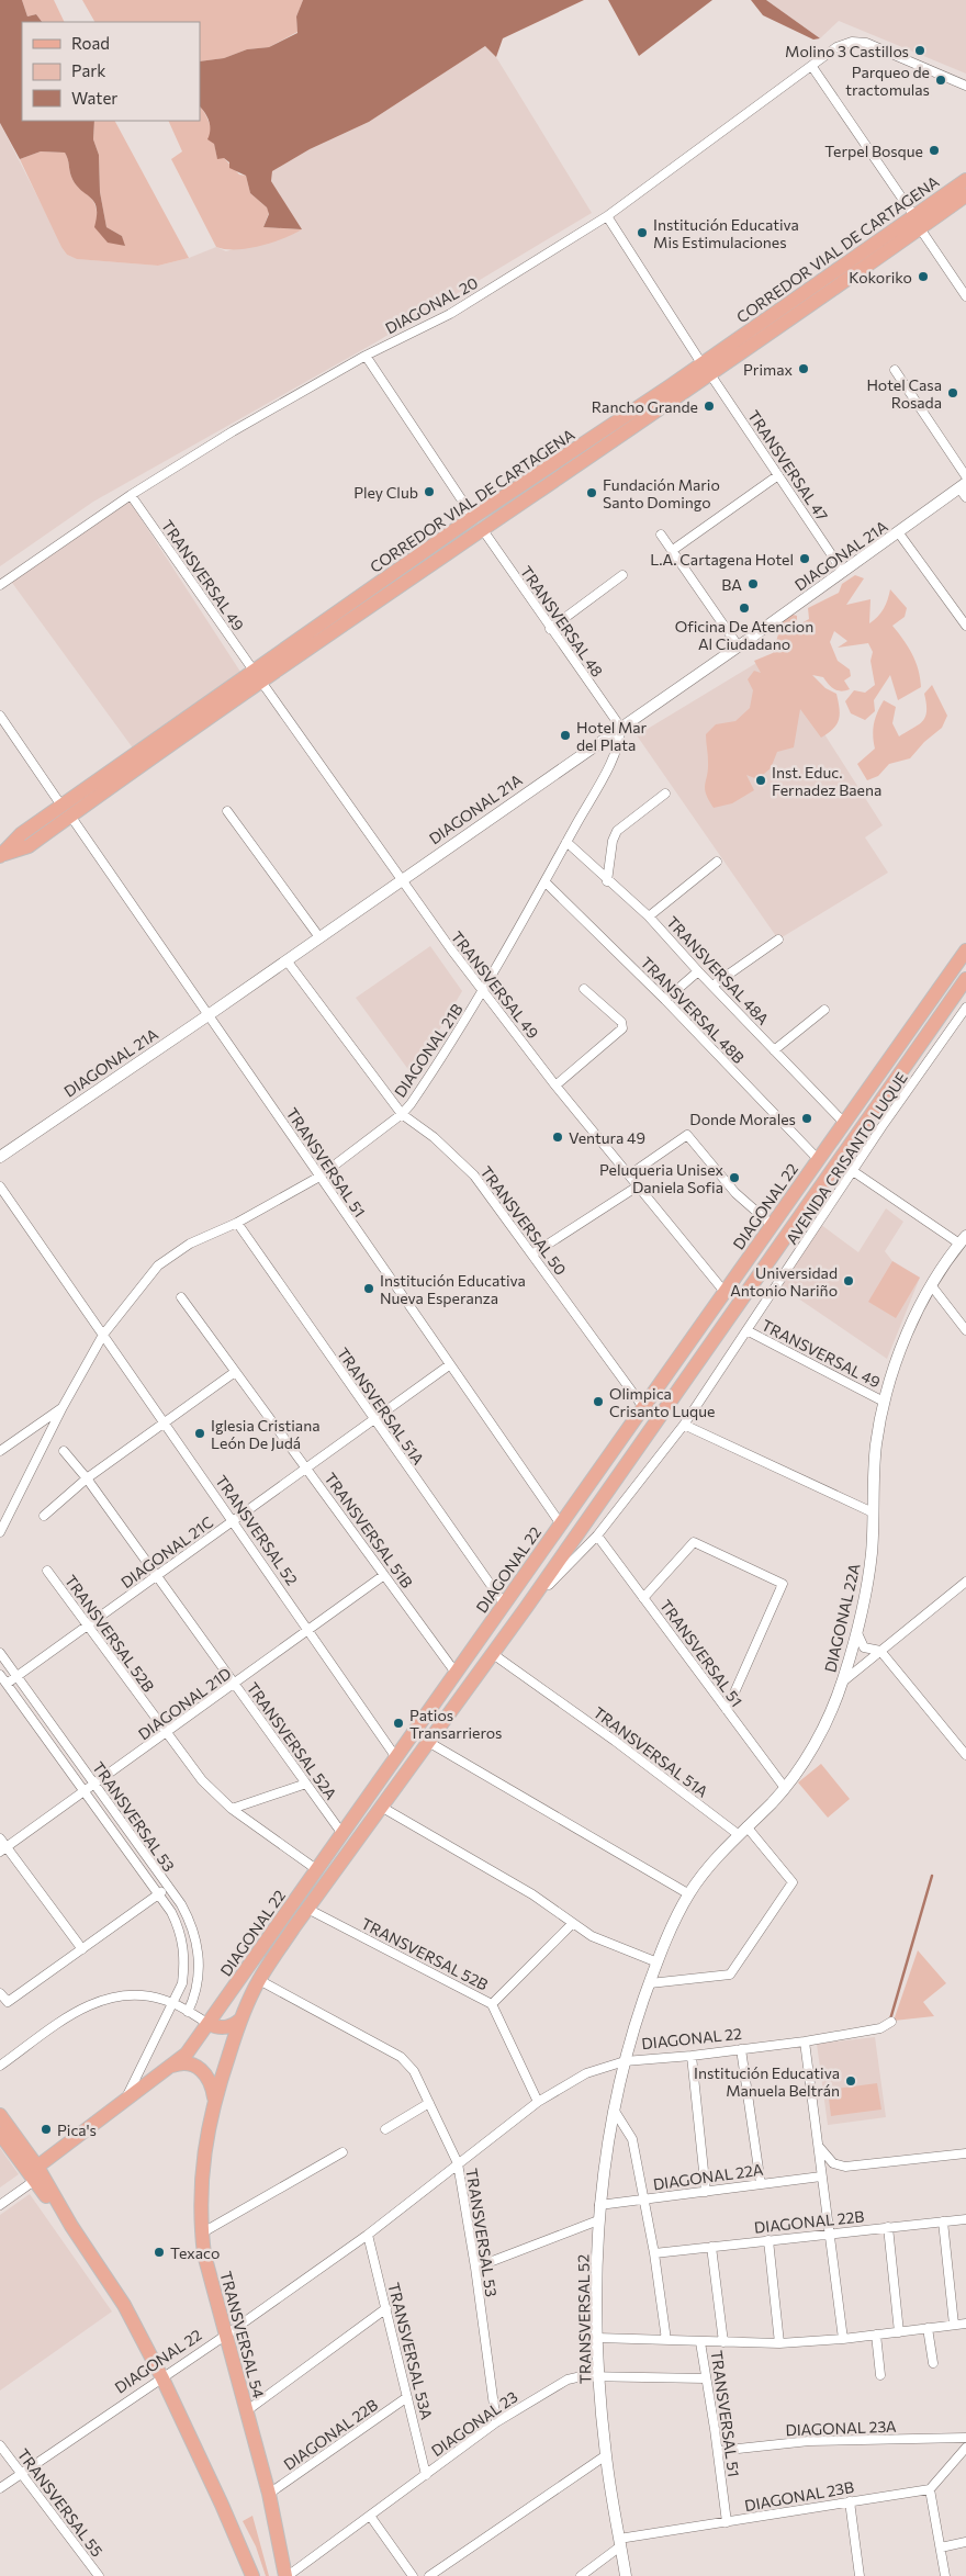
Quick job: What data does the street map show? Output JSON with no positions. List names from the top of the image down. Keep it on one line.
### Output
{"streets":{"main road":["CORREDOR VIAL DE CARTAGENA","DIAGONAL 22","TRANSVERSAL 54"],"street":["DIAGONAL 20","TRANSVERSAL 47","DIAGONAL 21A","TRANSVERSAL 49","TRANSVERSAL 48","TRANSVERSAL 48A","TRANSVERSAL 48B","DIAGONAL 21B","AVENIDA CRISANTO LUQUE","TRANSVERSAL 51","TRANSVERSAL 50","TRANSVERSAL 51A","TRANSVERSAL 52","TRANSVERSAL 51B","DIAGONAL 21C","DIAGONAL 22A","TRANSVERSAL 52B","DIAGONAL 21D","TRANSVERSAL 52A","TRANSVERSAL 53","DIAGONAL 22B","TRANSVERSAL 53A","DIAGONAL 23","DIAGONAL 23A","DIAGONAL 23B","TRANSVERSAL 55"]},"crossings":[["CORREDOR VIAL DE CARTAGENA","TRANSVERSAL 47"],["CORREDOR VIAL DE CARTAGENA","TRANSVERSAL 49"],["CORREDOR VIAL DE CARTAGENA","TRANSVERSAL 48"],["CORREDOR VIAL DE CARTAGENA","TRANSVERSAL 51"],["DIAGONAL 20","TRANSVERSAL 47"],["DIAGONAL 20","TRANSVERSAL 49"],["TRANSVERSAL 47","DIAGONAL 21A"],["DIAGONAL 21A","TRANSVERSAL 49"],["DIAGONAL 21A","TRANSVERSAL 48"],["DIAGONAL 21A","DIAGONAL 21B"],["DIAGONAL 21A","TRANSVERSAL 51"],["DIAGONAL 21A","TRANSVERSAL 50"],["TRANSVERSAL 49","DIAGONAL 21B"],["TRANSVERSAL 49","AVENIDA CRISANTO LUQUE"],["TRANSVERSAL 49","DIAGONAL 22"],["TRANSVERSAL 49","DIAGONAL 22A"],["TRANSVERSAL 48","DIAGONAL 21B"],["TRANSVERSAL 48A","DIAGONAL 21B"],["TRANSVERSAL 48A","DIAGONAL 22"],["TRANSVERSAL 48B","DIAGONAL 21B"],["TRANSVERSAL 48B","DIAGONAL 22"],["DIAGONAL 21B","TRANSVERSAL 51"],["DIAGONAL 21B","TRANSVERSAL 50"],["DIAGONAL 21B","TRANSVERSAL 51A"],["DIAGONAL 21B","TRANSVERSAL 52"],["AVENIDA CRISANTO LUQUE","TRANSVERSAL 51"],["AVENIDA CRISANTO LUQUE","DIAGONAL 22"],["TRANSVERSAL 51","DIAGONAL 22"],["TRANSVERSAL 51","DIAGONAL 21C"],["TRANSVERSAL 51","DIAGONAL 22A"],["TRANSVERSAL 51","DIAGONAL 22B"],["TRANSVERSAL 51","DIAGONAL 23"],["TRANSVERSAL 51","DIAGONAL 23A"],["TRANSVERSAL 51","DIAGONAL 23B"],["DIAGONAL 22","TRANSVERSAL 50"],["DIAGONAL 22","TRANSVERSAL 51A"],["DIAGONAL 22","TRANSVERSAL 52"],["DIAGONAL 22","TRANSVERSAL 51B"],["DIAGONAL 22","DIAGONAL 22A"],["DIAGONAL 22","TRANSVERSAL 52B"],["DIAGONAL 22","TRANSVERSAL 52A"],["DIAGONAL 22","TRANSVERSAL 53"],["DIAGONAL 22","TRANSVERSAL 54"],["DIAGONAL 22","TRANSVERSAL 53A"],["DIAGONAL 22","TRANSVERSAL 55"],["TRANSVERSAL 51A","DIAGONAL 21C"],["TRANSVERSAL 51A","DIAGONAL 22A"],["TRANSVERSAL 52","DIAGONAL 21C"],["TRANSVERSAL 52","DIAGONAL 22A"],["TRANSVERSAL 52","DIAGONAL 21D"],["TRANSVERSAL 52","DIAGONAL 23"],["TRANSVERSAL 52","DIAGONAL 23B"],["TRANSVERSAL 51B","DIAGONAL 21C"],["TRANSVERSAL 51B","DIAGONAL 21D"],["DIAGONAL 21C","TRANSVERSAL 52B"],["DIAGONAL 21C","TRANSVERSAL 52A"],["DIAGONAL 21C","TRANSVERSAL 53"],["TRANSVERSAL 52B","DIAGONAL 21D"],["DIAGONAL 21D","TRANSVERSAL 52A"],["DIAGONAL 21D","TRANSVERSAL 53"],["TRANSVERSAL 53","DIAGONAL 23"],["DIAGONAL 22B","TRANSVERSAL 54"],["DIAGONAL 22B","TRANSVERSAL 53A"],["TRANSVERSAL 54","DIAGONAL 23"],["TRANSVERSAL 53A","DIAGONAL 23"]],"places":["Molino 3 Castillos","Parqueo de tractomulas","Terpel Bosque","Institución Educativa Mis Estimulaciones","Kokoriko","Primax","Hotel Casa Rosada","Rancho Grande","Pley Club","Fundación Mario Santo Domingo","L.A. Cartagena Hotel","BA","Oficina De Atencion Al Ciudadano","Hotel Mar del Plata","Inst. Educ. Fernadez Baena","Donde Morales","Ventura 49","Peluqueria Unisex Daniela Sofia","Universidad Antonio Nariño","Institución Educativa Nueva Esperanza","Olimpica Crisanto Luque","Iglesia Cristiana León De Judá","Patios Transarrieros","Institución Educativa Manuela Beltrán","Pica's","Texaco"],"legend":["Road","Park","Water"]}
